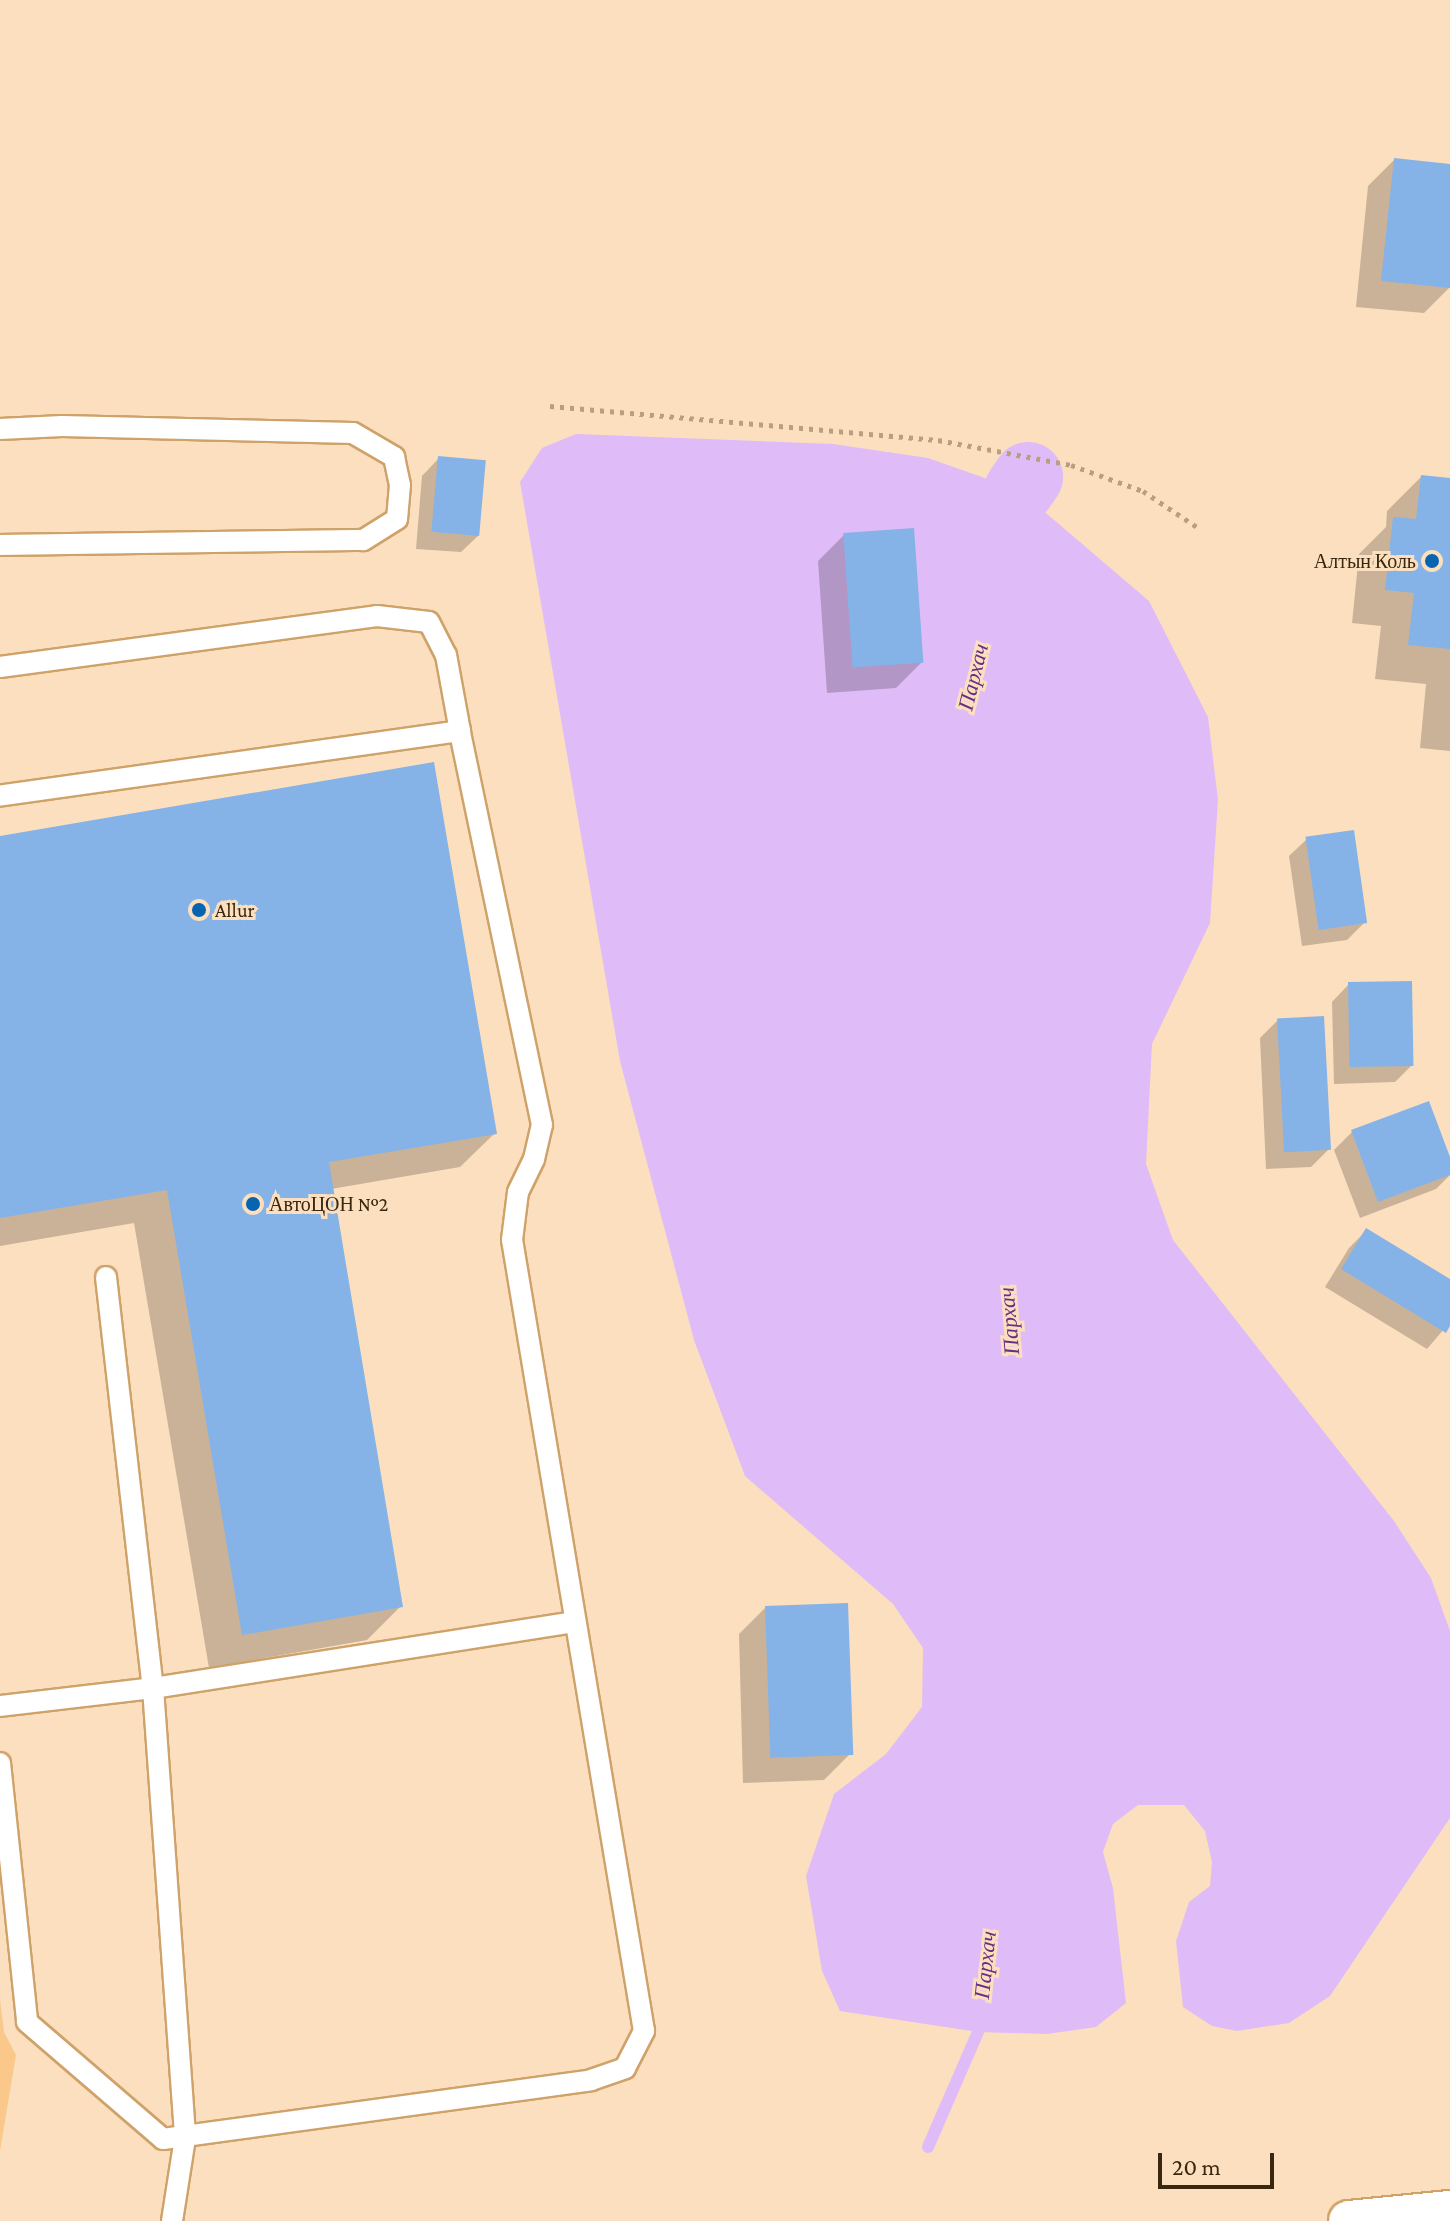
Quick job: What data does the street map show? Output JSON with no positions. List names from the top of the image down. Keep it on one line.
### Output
{"water":["Пархач"],"places":["Алтын Коль","Allur","АвтоЦОН №2"],"scale_bar":"20 m"}
